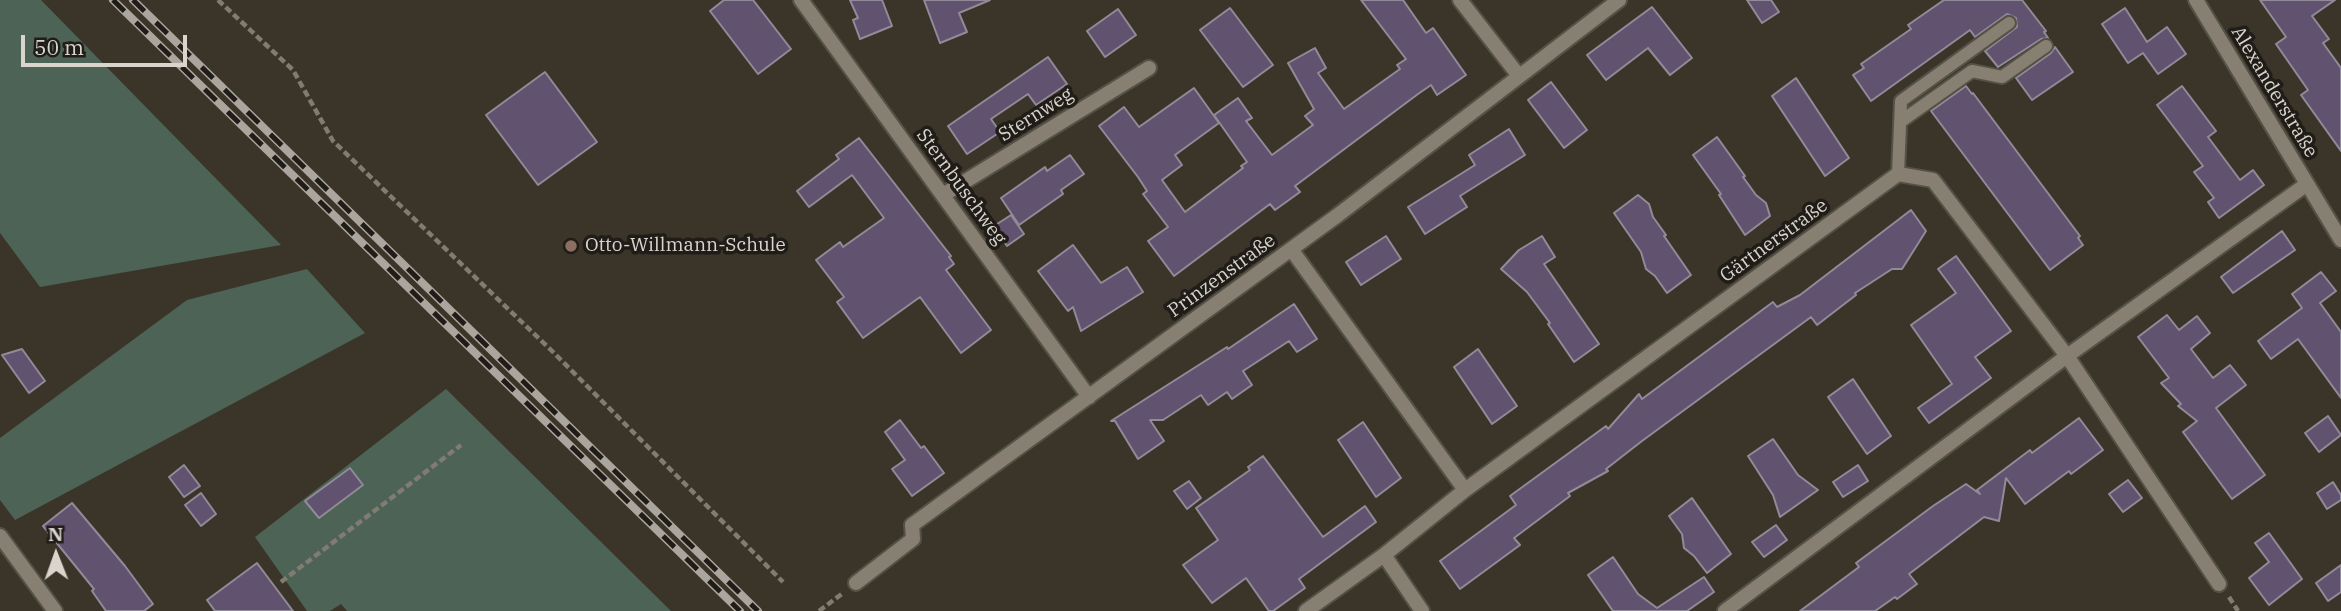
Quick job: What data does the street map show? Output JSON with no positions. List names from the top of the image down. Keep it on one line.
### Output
{"streets":{"street":["Alexanderstraße","Sternweg","Sternbuschweg","Gärtnerstraße","Prinzenstraße"]},"crossings":[["Sternweg","Sternbuschweg"],["Sternbuschweg","Prinzenstraße"]],"places":["Otto-Willmann-Schule"],"scale_bar":"50 m","north":"top"}
